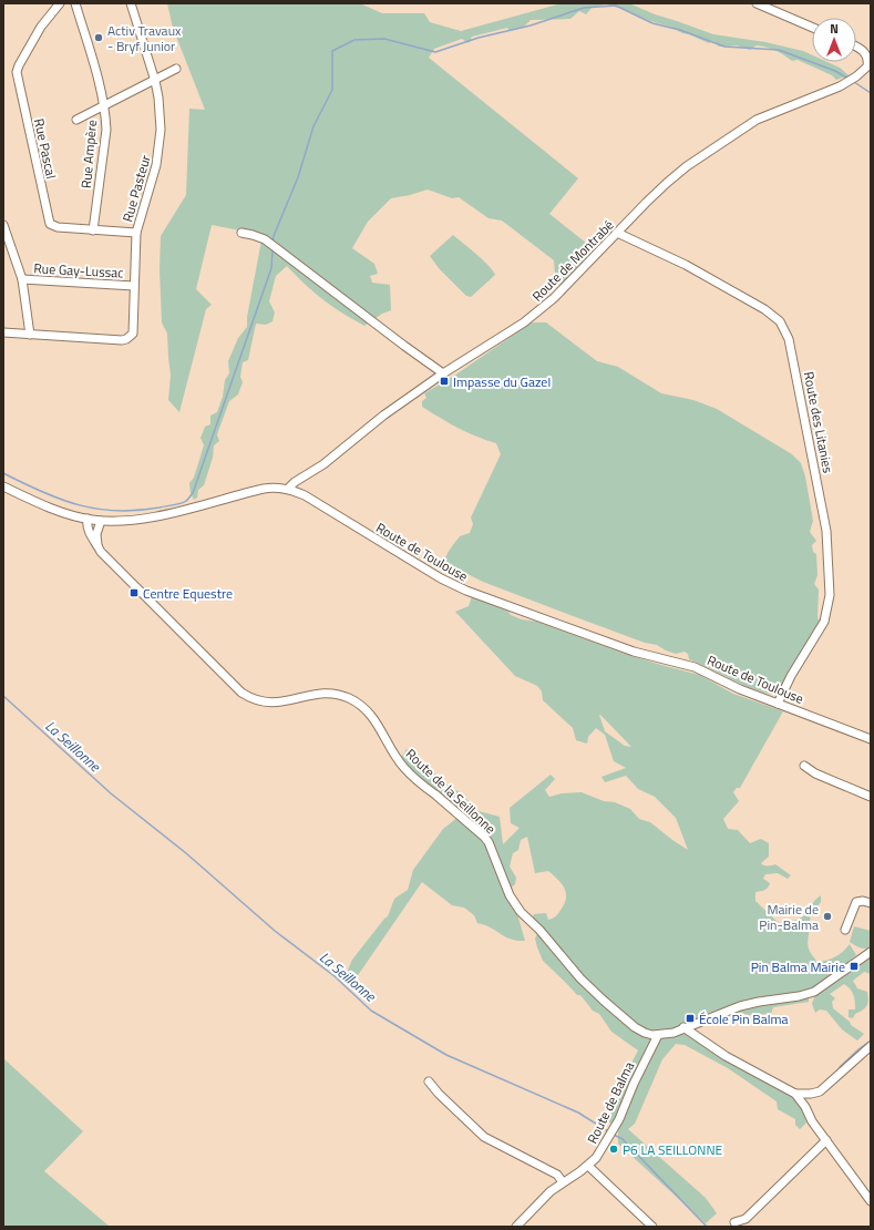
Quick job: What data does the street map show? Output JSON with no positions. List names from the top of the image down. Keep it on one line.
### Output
{"streets":{"street":["Rue Pascal","Rue Ampère","Rue Pasteur","Route de Montrabé","Rue Gay-Lussac","Route des Litanies","Route de Toulouse","Route de la Seillonne","Route de Balma"]},"crossings":[["Rue Pascal","Rue Ampère"],["Rue Pascal","Rue Pasteur"],["Rue Pasteur","Rue Gay-Lussac"],["Route de Montrabé","Route des Litanies"],["Route de Montrabé","Route de Toulouse"],["Route des Litanies","Route de Toulouse"],["Route de Toulouse","Route de la Seillonne"],["Route de la Seillonne","Route de Balma"]],"water":["La Seillonne"],"places":{"other":["Activ Travaux - Bryf Junior","Mairie de Pin-Balma","P6 LA SEILLONNE"],"transit":["Impasse du Gazel","Centre Equestre","Pin Balma Mairie","École Pin Balma"]},"north":"top"}
